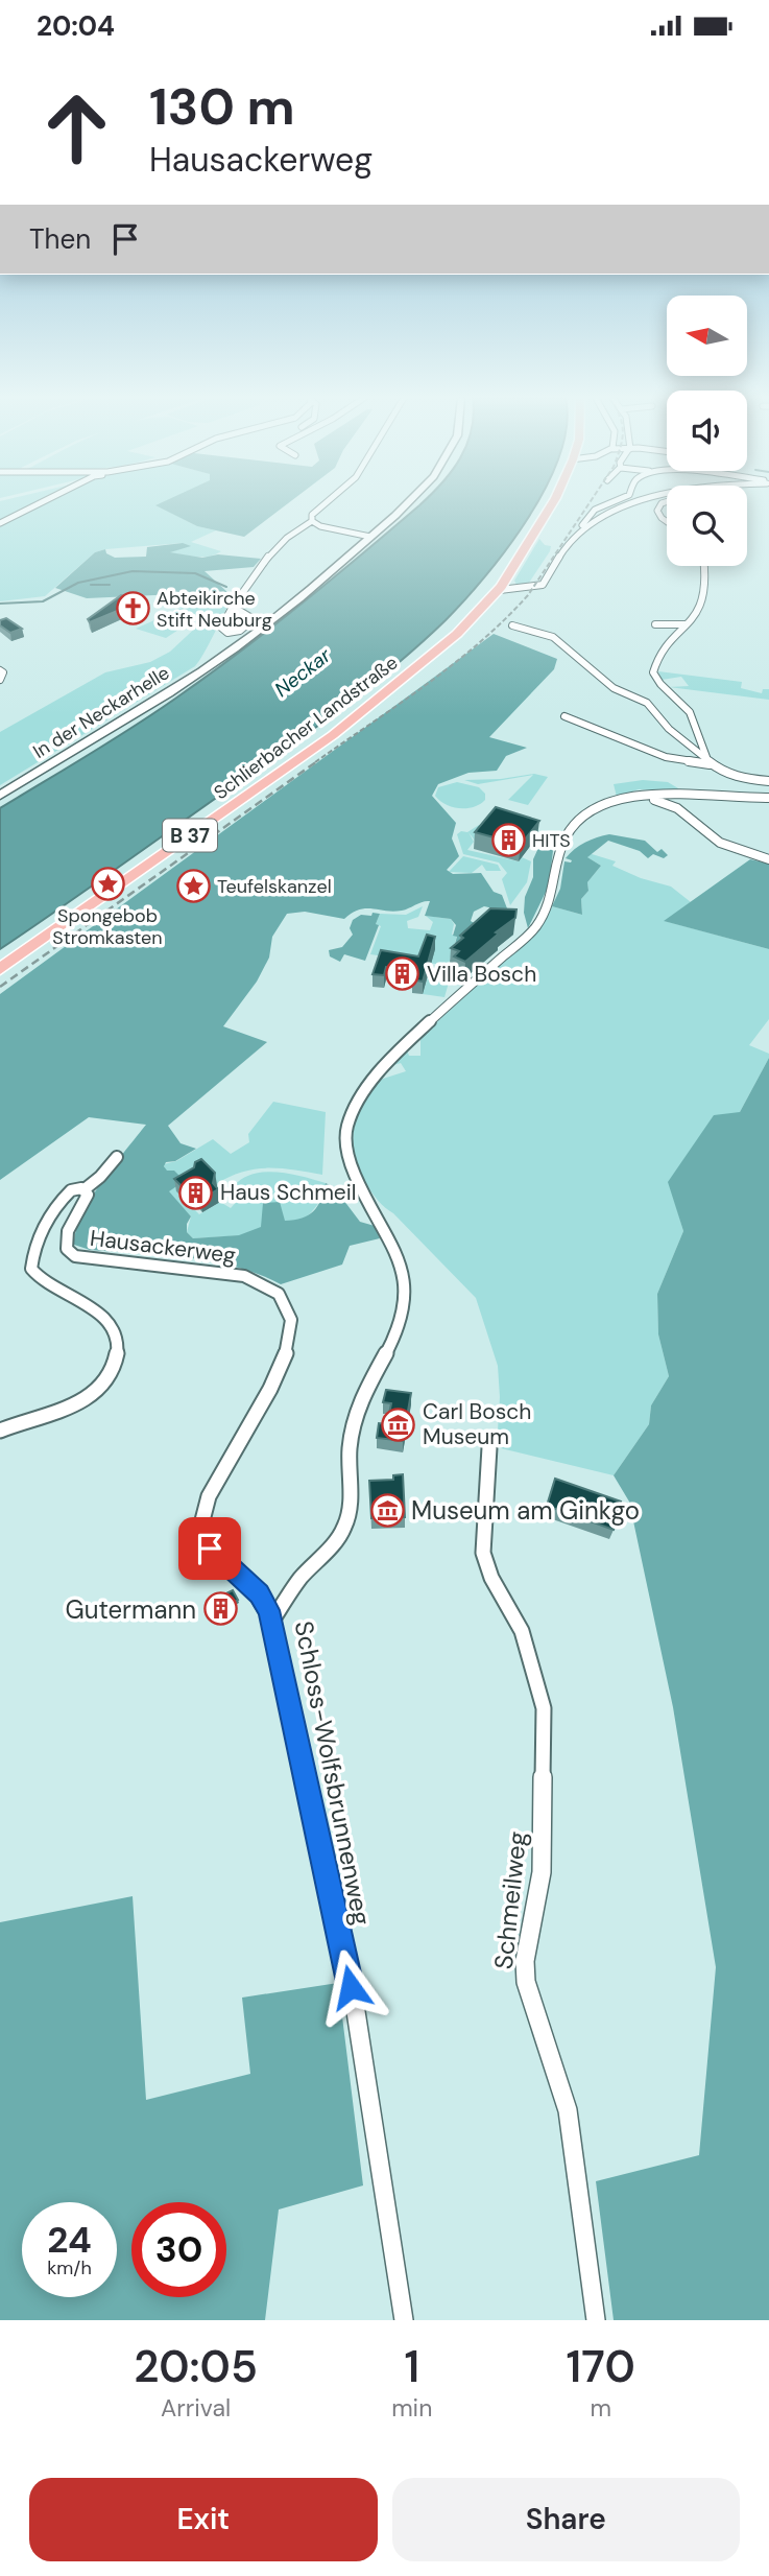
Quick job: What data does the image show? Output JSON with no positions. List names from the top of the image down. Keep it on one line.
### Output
{"streets":{"main road":["In der Neckarhelle","Schlierbacher Landstraße","B 37"],"street":["Hausackerweg","Schloss-Wolfsbrunnenweg","Schmeilweg"]},"crossings":[["Hausackerweg","Schloss-Wolfsbrunnenweg"]],"water":["Neckar"],"places":{"church":["Abteikirche Stift Neuburg"],"building":["HITS","Villa Bosch","Haus Schmeil","Gutermann"],"place":["Spongebob Stromkasten","Teufelskanzel"],"museum":["Carl Bosch Museum","Museum am Ginkgo"]},"north":"left","page":{"status":"20:04","turn":["130 m","Hausackerweg"],"then":"Then","speed":"24 km/h","limit":"30","eta":["20:05","Arrival","1","min","170","m"],"buttons":["Exit","Share"]}}
